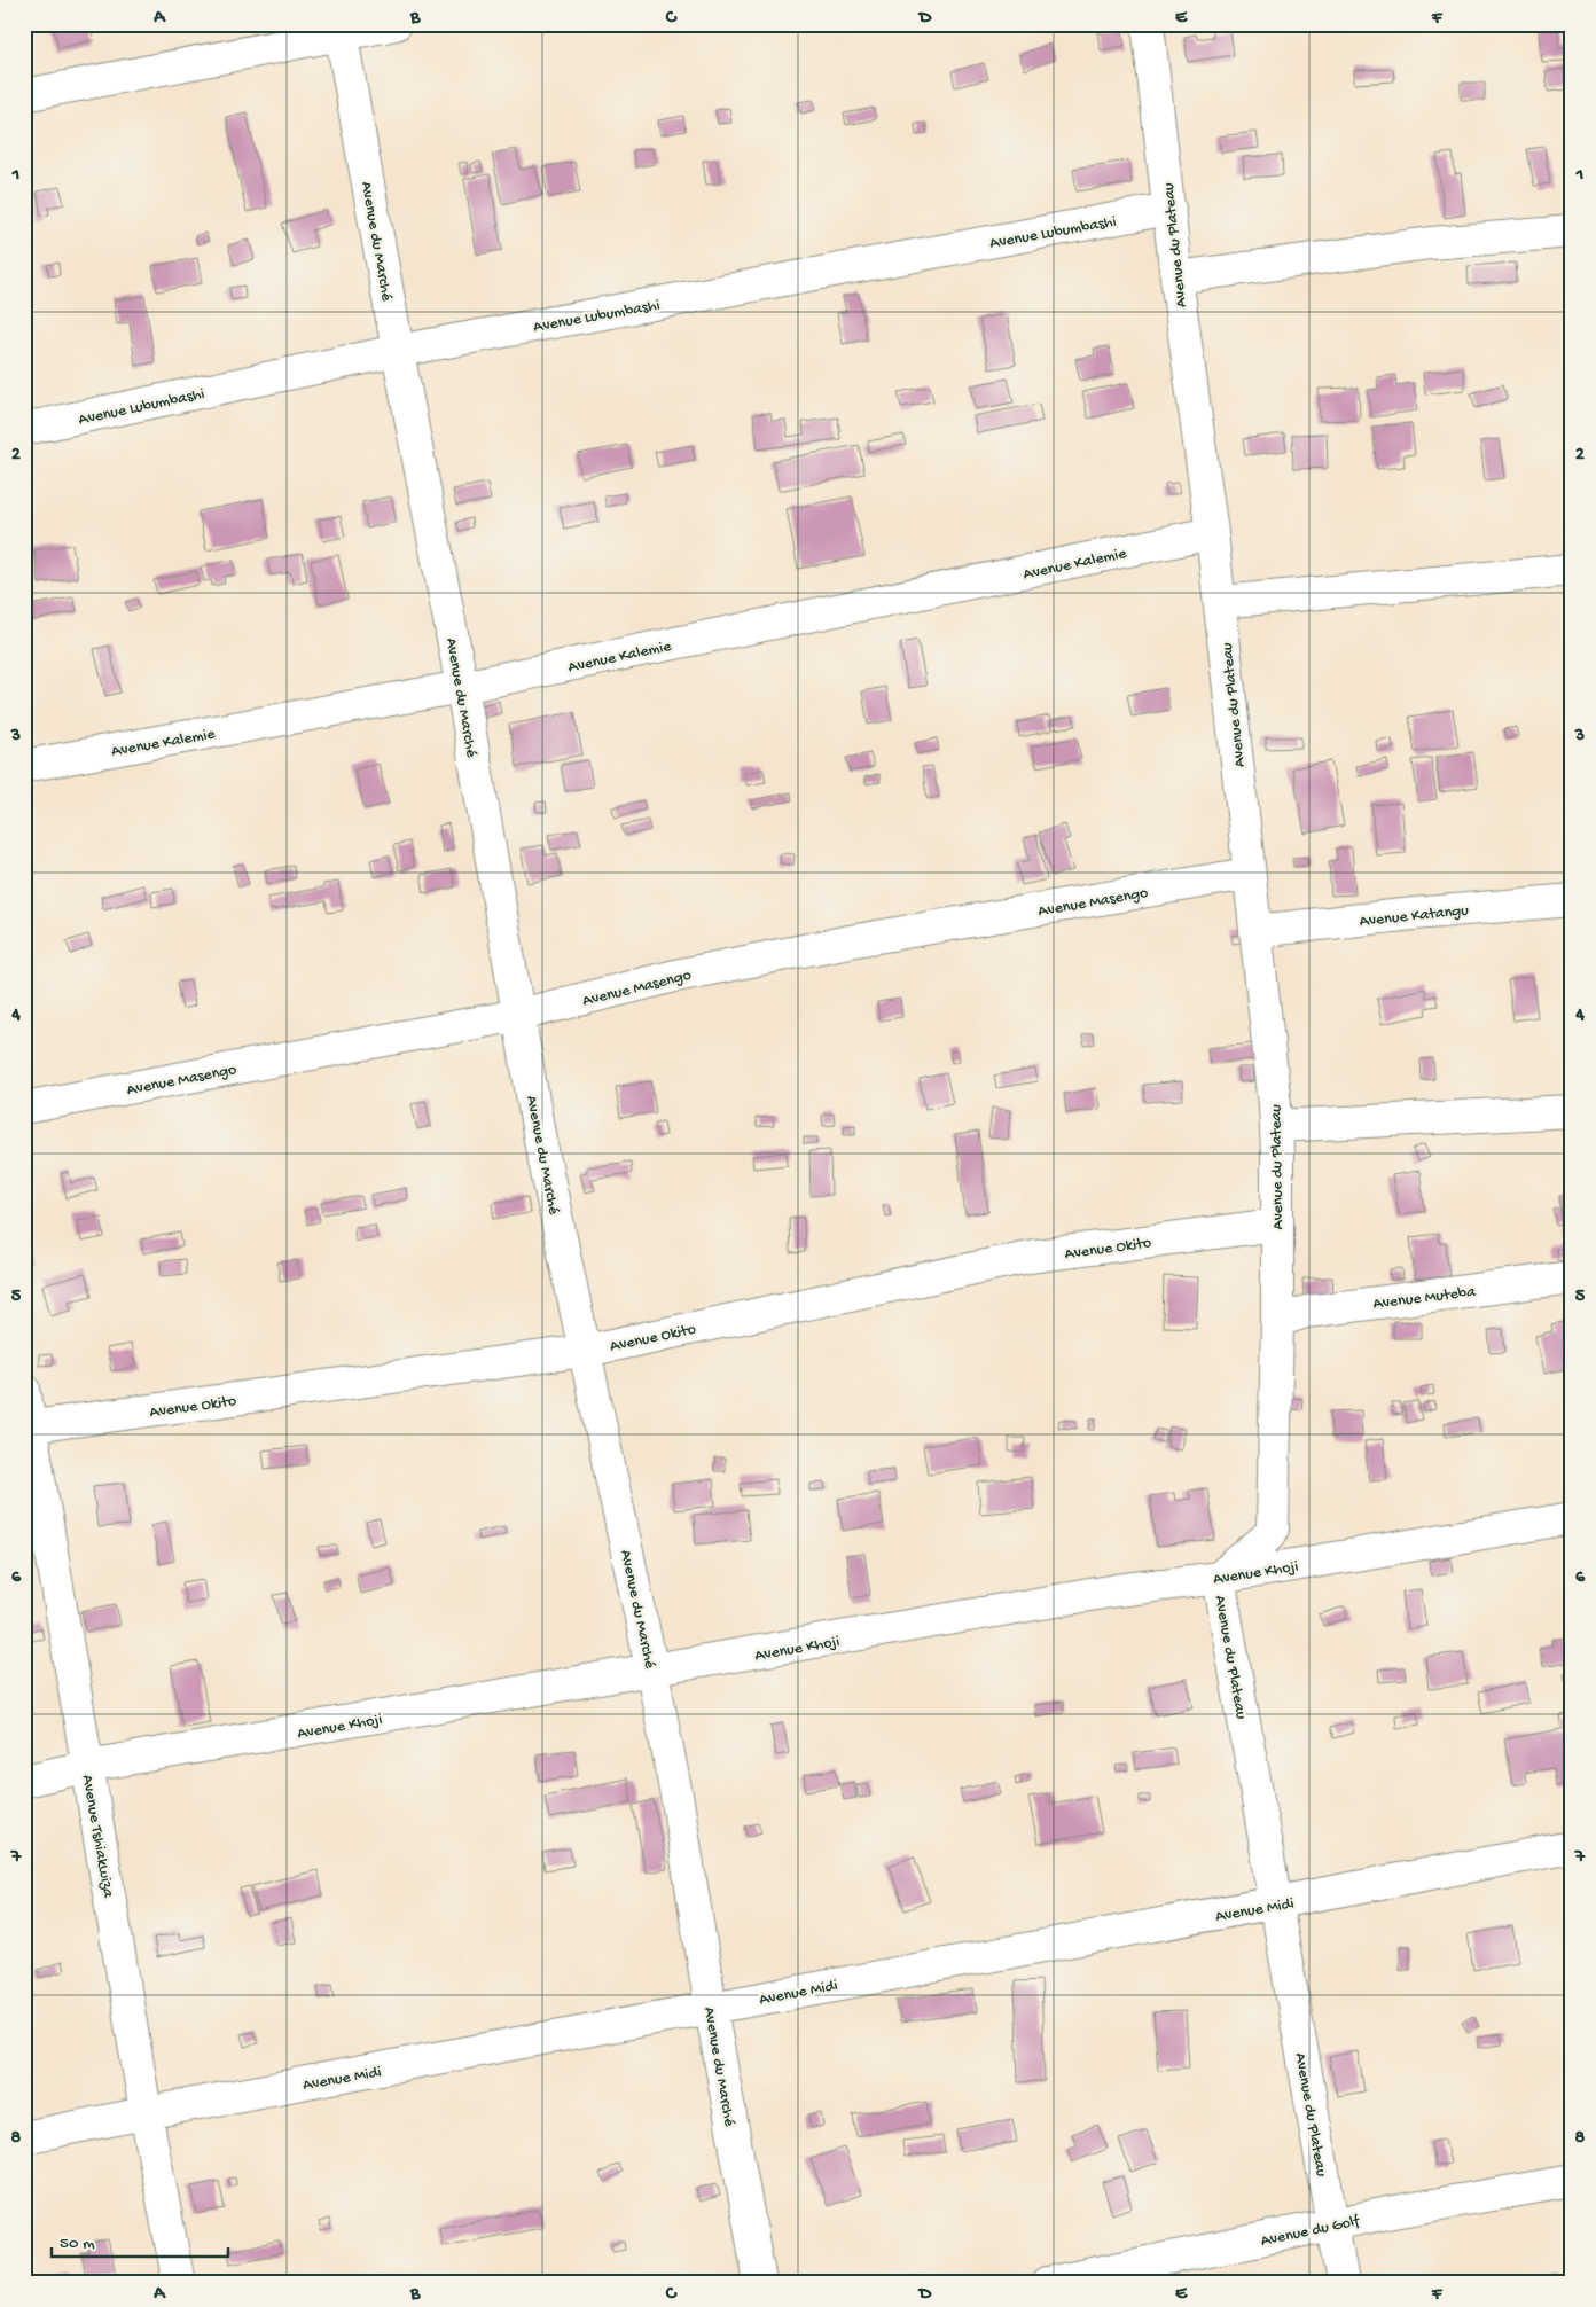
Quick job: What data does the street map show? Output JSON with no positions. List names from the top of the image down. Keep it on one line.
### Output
{"streets":{"street":["Avenue Lubumbashi","Avenue du Marché","Avenue du Plateau","Avenue Kalemie","Avenue Masengo","Avenue Katangu","Avenue Okito","Avenue Muteba","Avenue Khoji","Avenue Tshiakwiza","Avenue Midi","Avenue du Golf"]},"crossings":[["Avenue Lubumbashi","Avenue du Marché"],["Avenue Lubumbashi","Avenue du Plateau"],["Avenue du Marché","Avenue Kalemie"],["Avenue du Marché","Avenue Masengo"],["Avenue du Marché","Avenue Okito"],["Avenue du Marché","Avenue Khoji"],["Avenue du Marché","Avenue Midi"],["Avenue du Plateau","Avenue Kalemie"],["Avenue du Plateau","Avenue Masengo"],["Avenue du Plateau","Avenue Katangu"],["Avenue du Plateau","Avenue Okito"],["Avenue du Plateau","Avenue Muteba"],["Avenue du Plateau","Avenue Khoji"],["Avenue du Plateau","Avenue Midi"],["Avenue du Plateau","Avenue du Golf"],["Avenue Okito","Avenue Tshiakwiza"],["Avenue Khoji","Avenue Tshiakwiza"],["Avenue Tshiakwiza","Avenue Midi"]],"scale_bar":"50 m","grid":{"columns":["A","B","C","D","E","F"],"rows":["1","2","3","4","5","6","7","8"]}}
